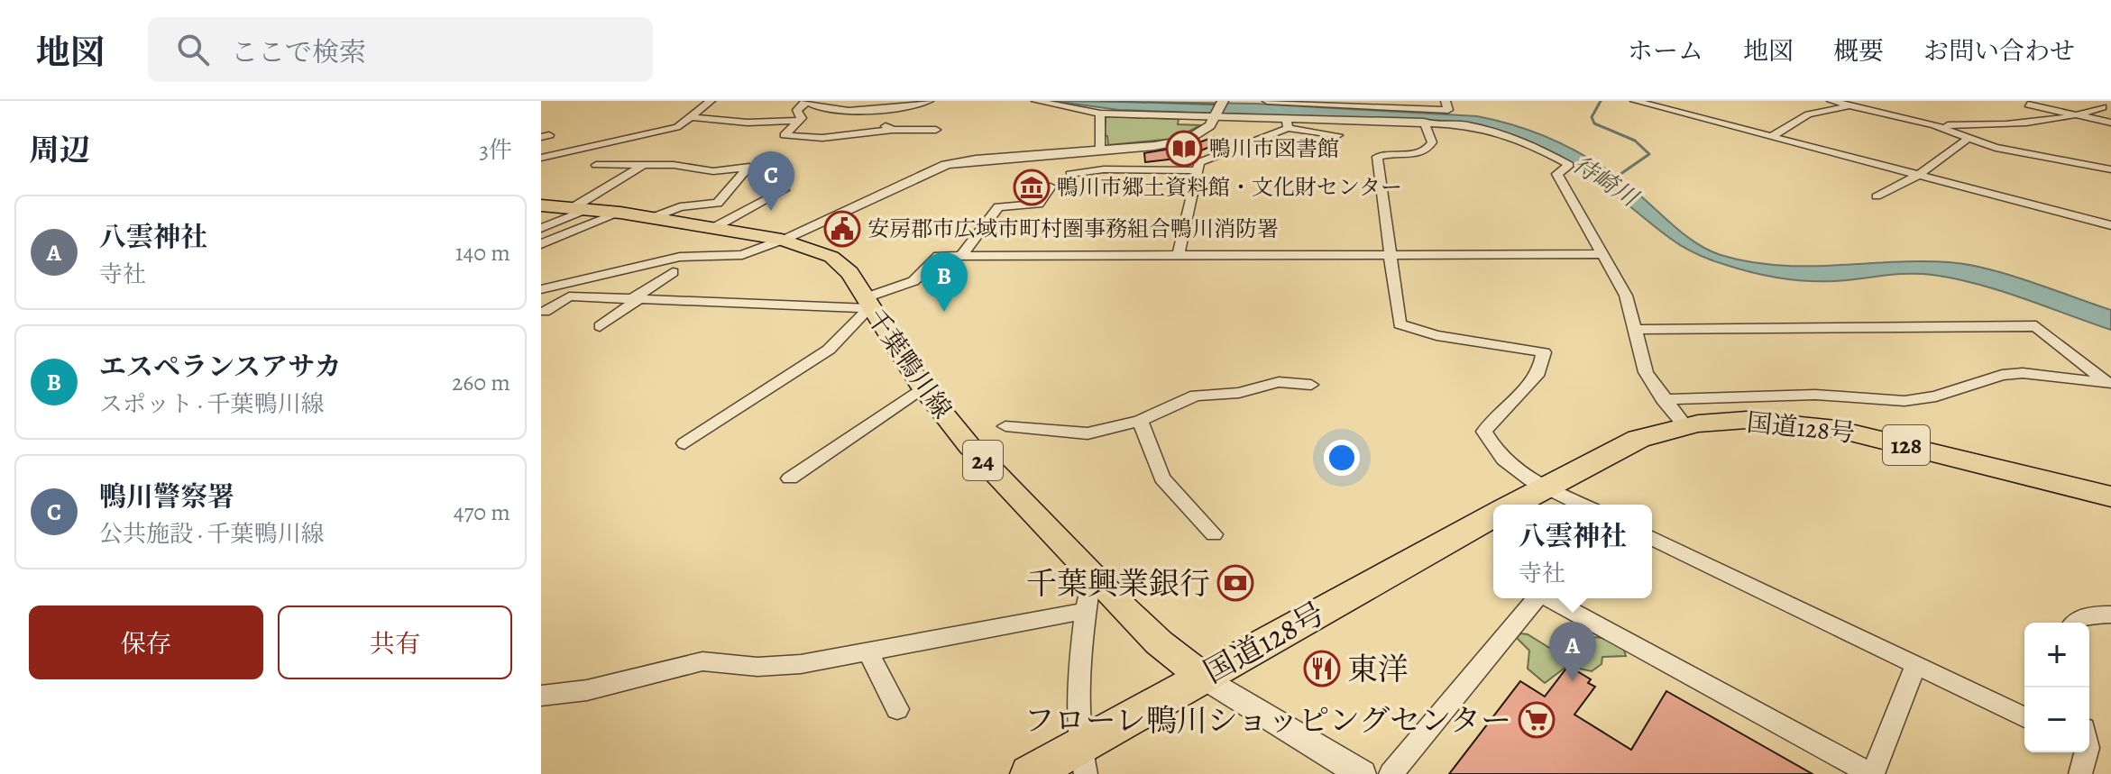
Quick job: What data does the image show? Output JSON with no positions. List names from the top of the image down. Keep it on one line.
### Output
{"streets":{"highway":["国道128号","128"],"main road":["千葉鴨川線","24"]},"crossings":[["千葉鴨川線","国道128号"]],"water":["待崎川"],"places":{"library":["鴨川市図書館"],"museum":["鴨川市郷土資料館・文化財センター"],"public building":["安房郡市広域市町村圏事務組合鴨川消防署"],"bank":["千葉興業銀行"],"restaurant":["東洋"],"supermarket":["フローレ鴨川ショッピングセンター"]},"page":{"header":"地図","search":"ここで検索","nav":["ホーム","地図","概要","お問い合わせ"],"heading":["周辺","3件"],"pins":["C","B","A"],"list":[{"mark":"A","name":"八雲神社","note":"寺社","value":"140 m"},{"mark":"B","name":"エスペランスアサカ","note":"スポット · 千葉鴨川線","value":"260 m"},{"mark":"C","name":"鴨川警察署","note":"公共施設 · 千葉鴨川線","value":"470 m"}],"popup":["八雲神社","寺社"],"buttons":["保存","共有"],"map_buttons":["+","−"]}}
